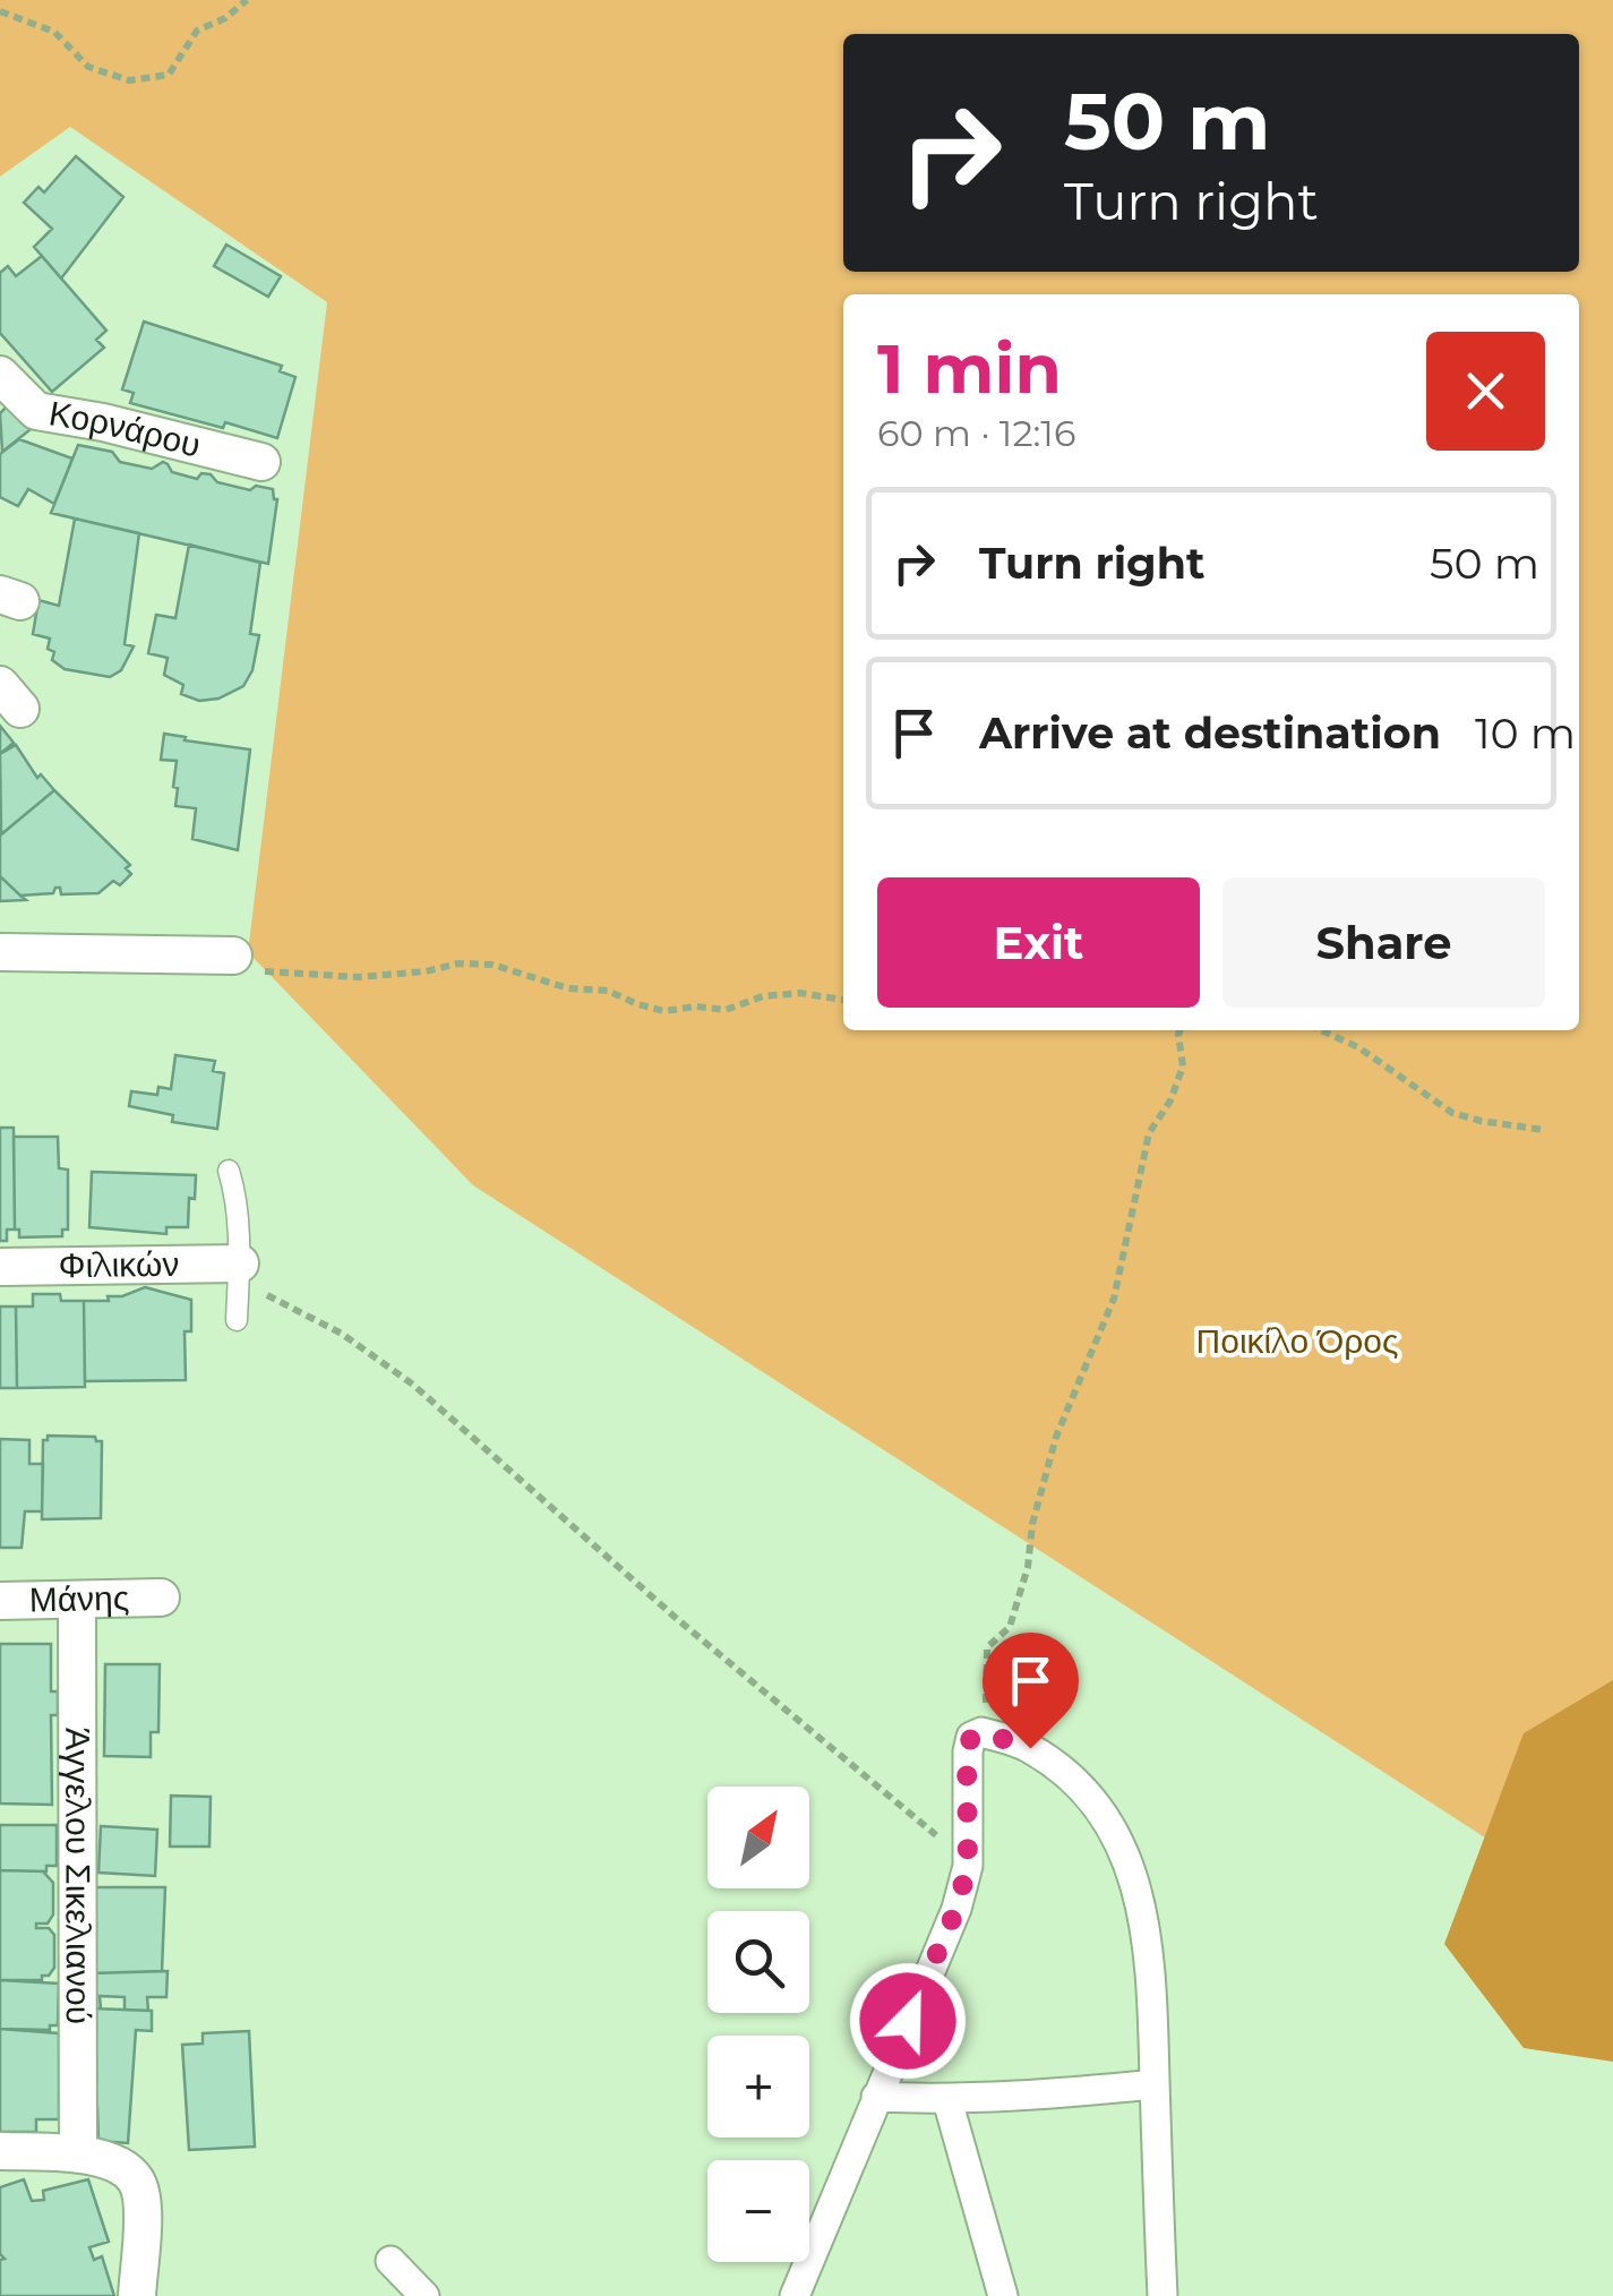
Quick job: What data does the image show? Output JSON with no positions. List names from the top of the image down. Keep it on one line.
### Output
{"streets":{"street":["Κορνάρου","Φιλικών","Μάνης","Άγγελου Σικελιανού"]},"crossings":[["Μάνης","Άγγελου Σικελιανού"]],"parks":["Ποικίλο Όρος"],"north":"top right","page":{"turn":["50 m","Turn right"],"heading":["1 min","60 m · 12:16"],"list":[{"name":"Turn right","value":"50 m"},{"name":"Arrive at destination","value":"10 m"}],"buttons":["Exit","Share"],"map_buttons":["+","−"]}}
